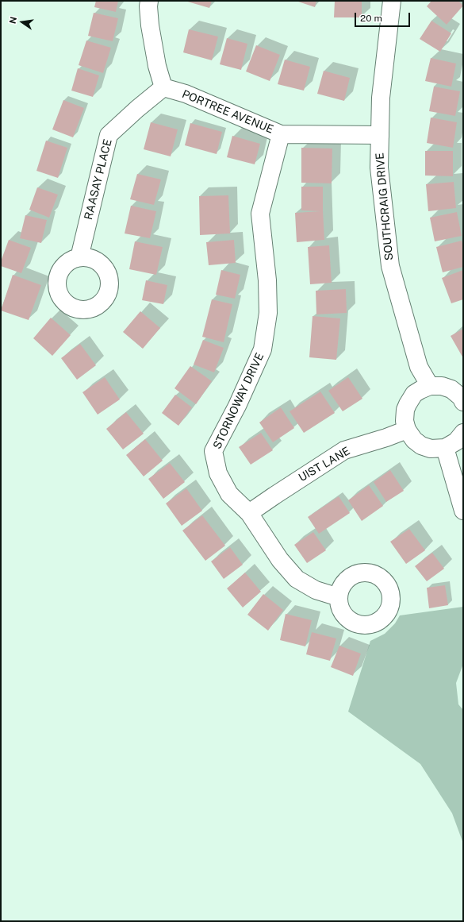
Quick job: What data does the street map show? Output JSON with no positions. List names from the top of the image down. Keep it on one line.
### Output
{"streets":{"street":["PORTREE AVENUE","RAASAY PLACE","SOUTHCRAIG DRIVE","STORNOWAY DRIVE","UIST LANE"]},"crossings":[["PORTREE AVENUE","RAASAY PLACE"],["PORTREE AVENUE","SOUTHCRAIG DRIVE"],["PORTREE AVENUE","STORNOWAY DRIVE"],["STORNOWAY DRIVE","UIST LANE"]],"scale_bar":"20 m","north":"left"}
